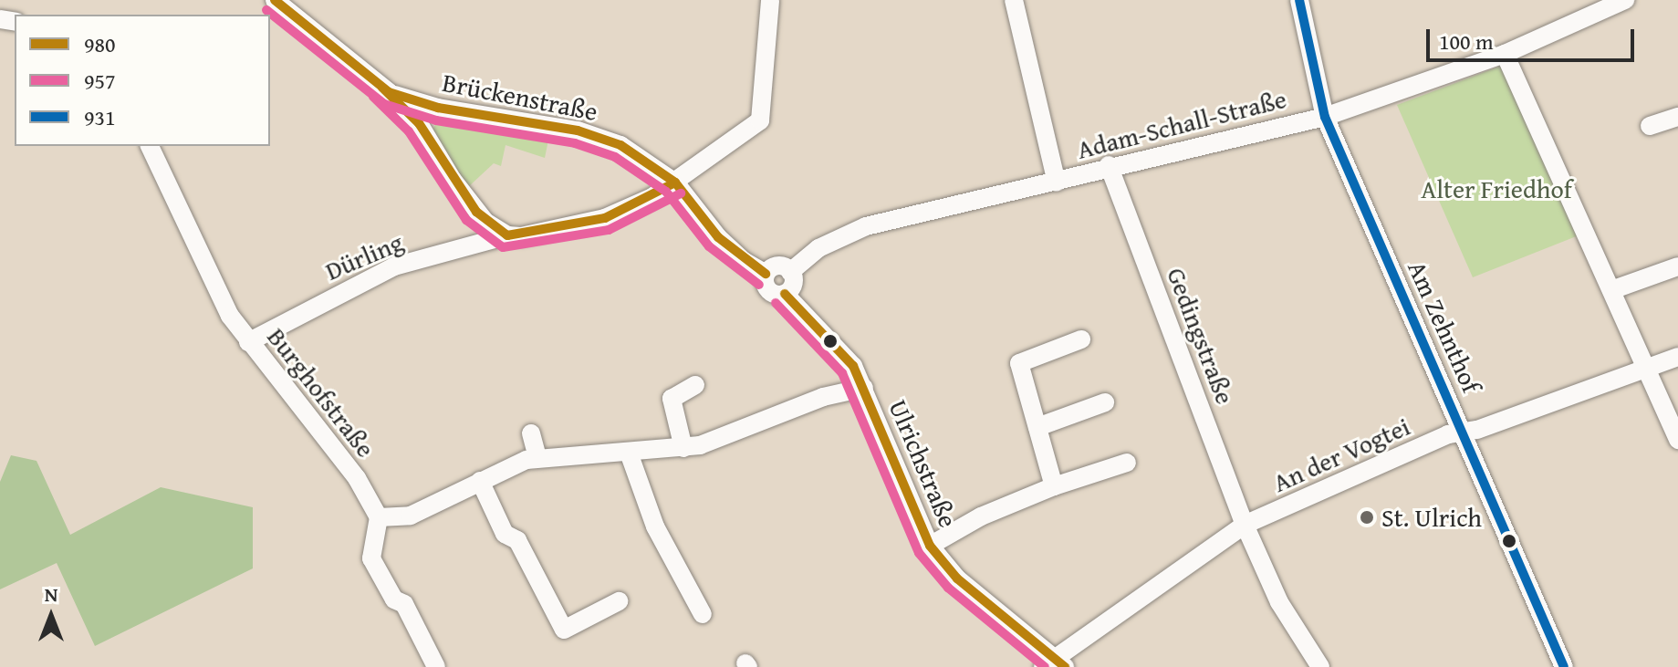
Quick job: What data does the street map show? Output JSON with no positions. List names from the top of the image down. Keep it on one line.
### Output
{"streets":{"street":["Brückenstraße","Adam-Schall-Straße","Dürling","Am Zehnthof","Gedingstraße","Burghofstraße","An der Vogtei","Ulrichstraße"]},"crossings":[["Adam-Schall-Straße","Am Zehnthof"],["Adam-Schall-Straße","Gedingstraße"],["Adam-Schall-Straße","Ulrichstraße"],["Dürling","Burghofstraße"],["Am Zehnthof","An der Vogtei"],["Gedingstraße","An der Vogtei"],["An der Vogtei","Ulrichstraße"]],"parks":["Alter Friedhof"],"places":["St. Ulrich"],"lines":["transit line 980","transit line 931","transit line 957"],"legend":["980","957","931"],"scale_bar":"100 m","north":"top"}
